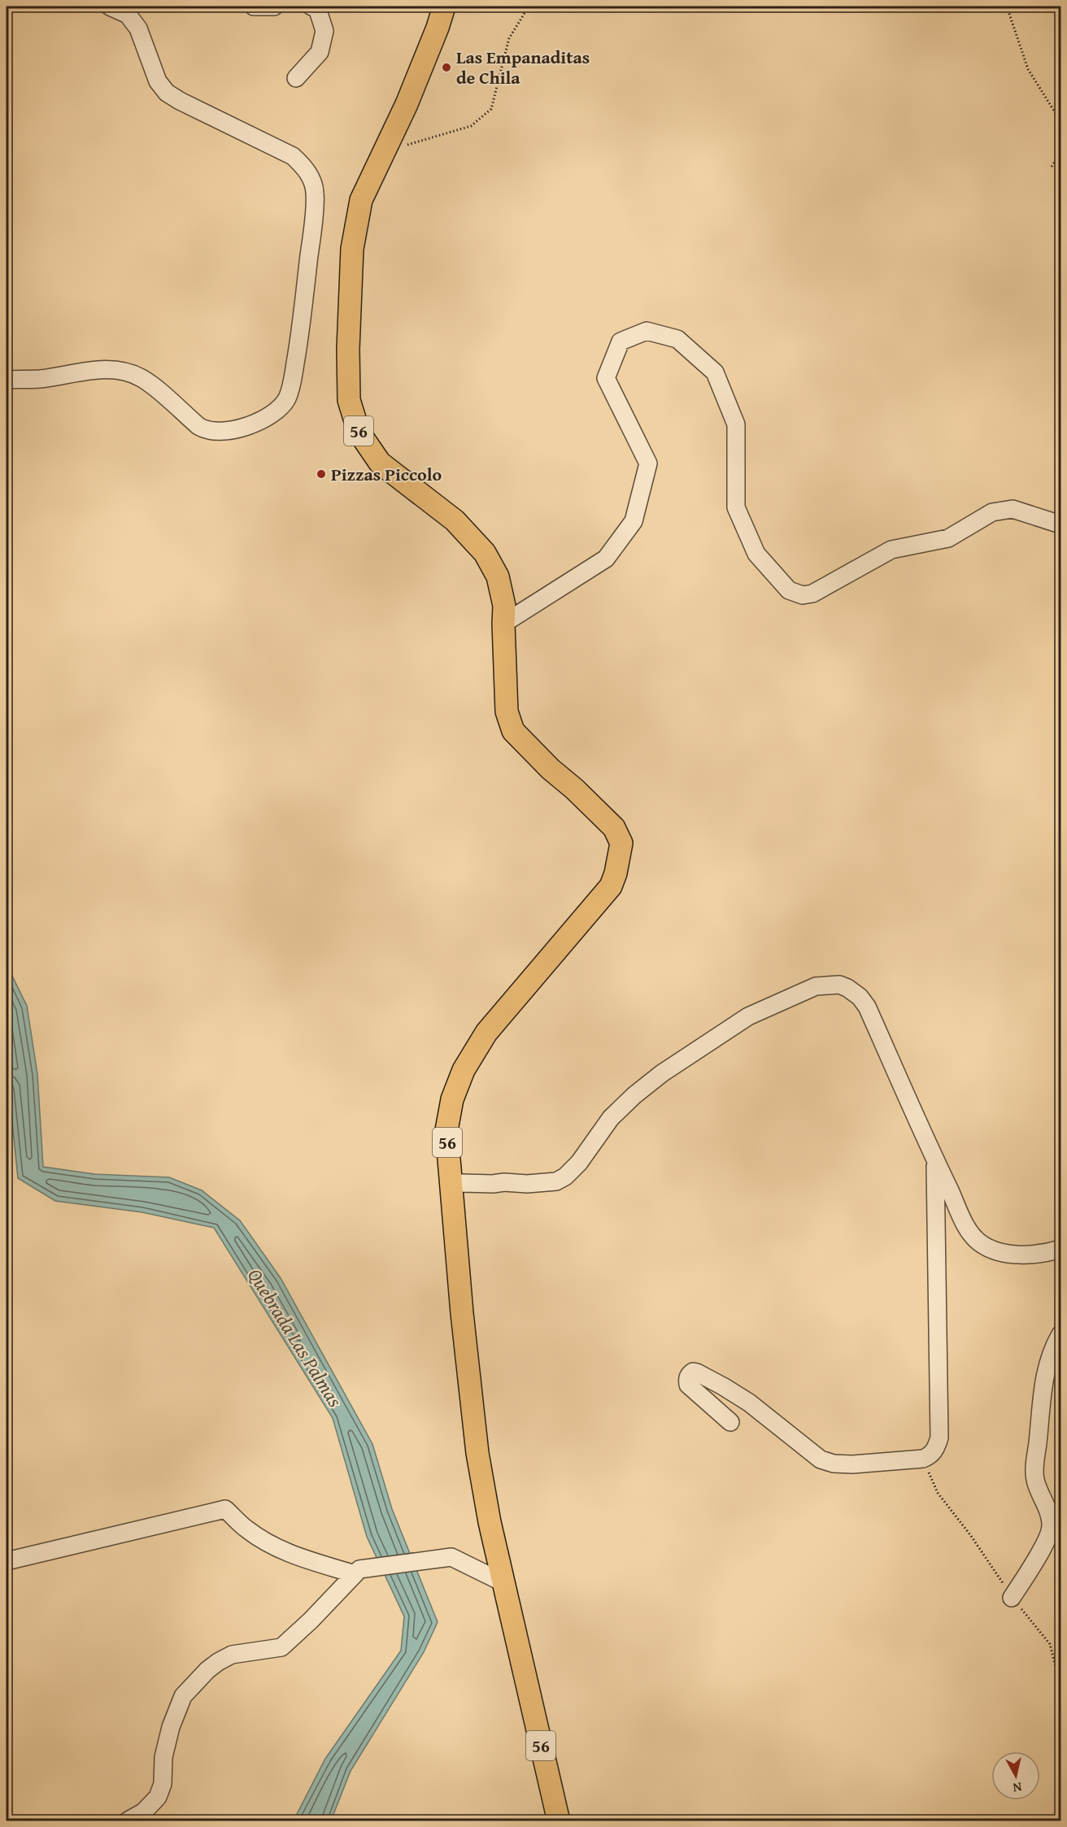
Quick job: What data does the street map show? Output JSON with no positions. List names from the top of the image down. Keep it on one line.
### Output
{"streets":{"main road":["56"]},"water":["Quebrada Las Palmas"],"places":["Las Empanaditas de Chila","Pizzas Piccolo"],"north":"bottom"}
